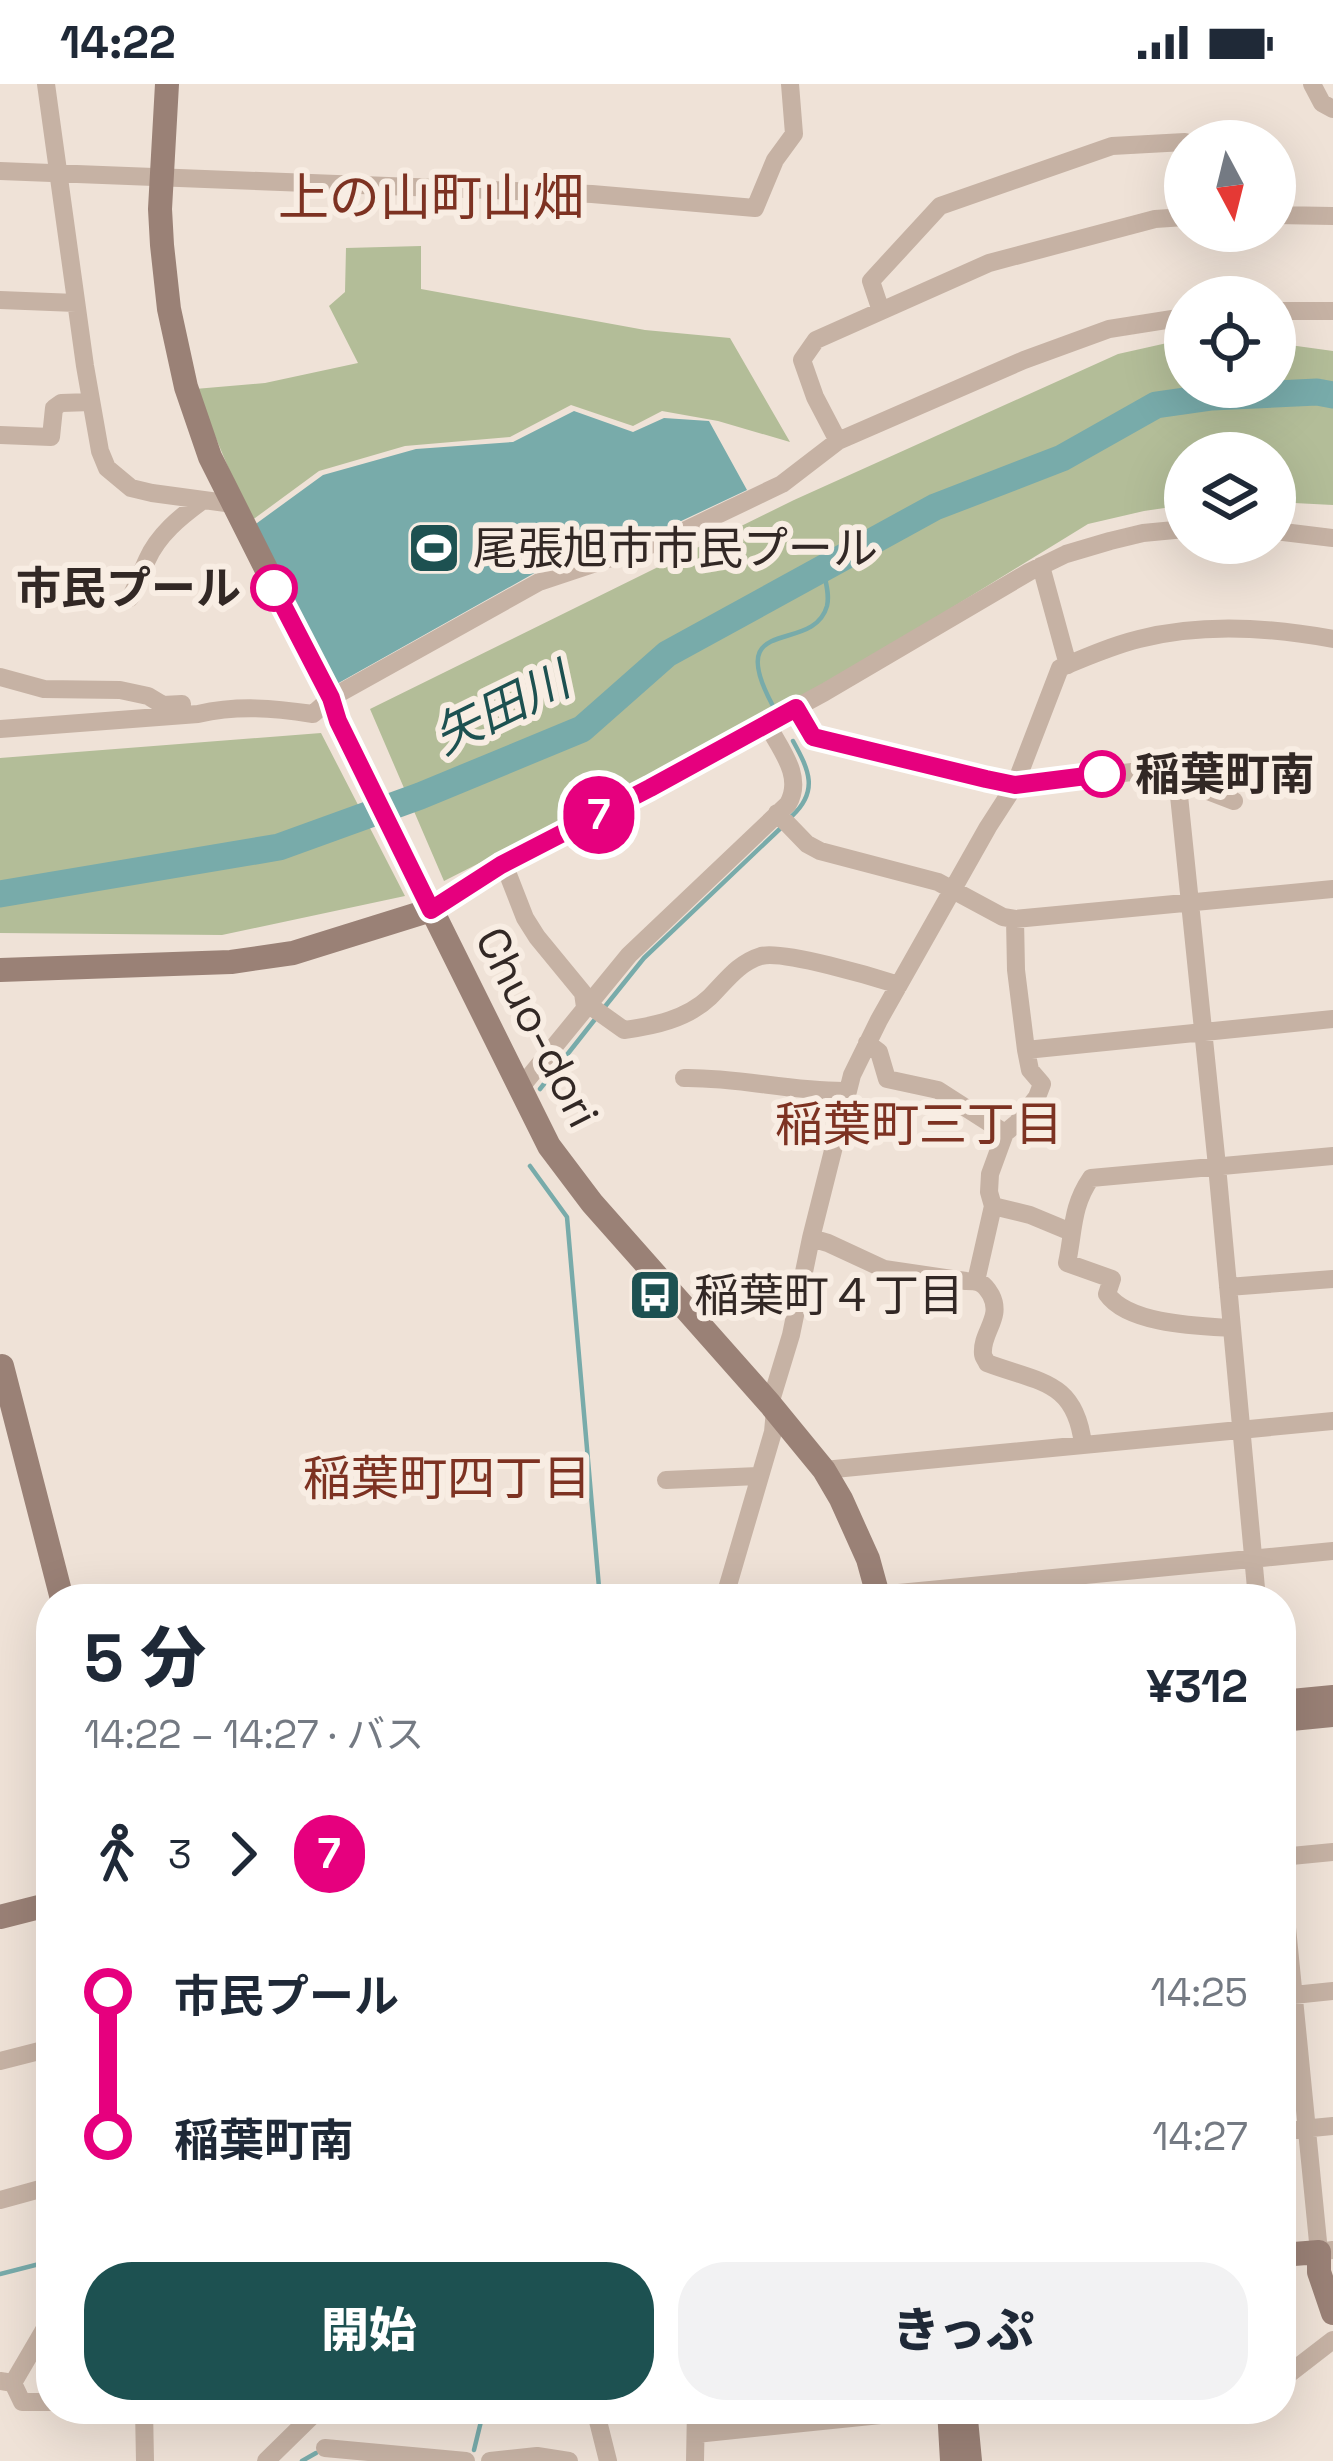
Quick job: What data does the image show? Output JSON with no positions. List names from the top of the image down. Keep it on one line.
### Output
{"streets":{"street":["Chuo-dori"]},"districts":["上の山町山畑","稲葉町三丁目","稲葉町四丁目"],"water":["矢田川"],"places":{"sports":["尾張旭市市民プール"],"other":["市民プール","稲葉町南"],"bus stop":["稲葉町４丁目"]},"lines":["bus line 7"],"north":"bottom","page":{"status":"14:22","on_map":"7","heading":["5 分","14:22 – 14:27 · バス","¥312"],"legs":["3","7"],"list":[{"name":"市民プール","value":"14:25"},{"name":"稲葉町南","value":"14:27"}],"buttons":["開始","きっぷ"]}}
